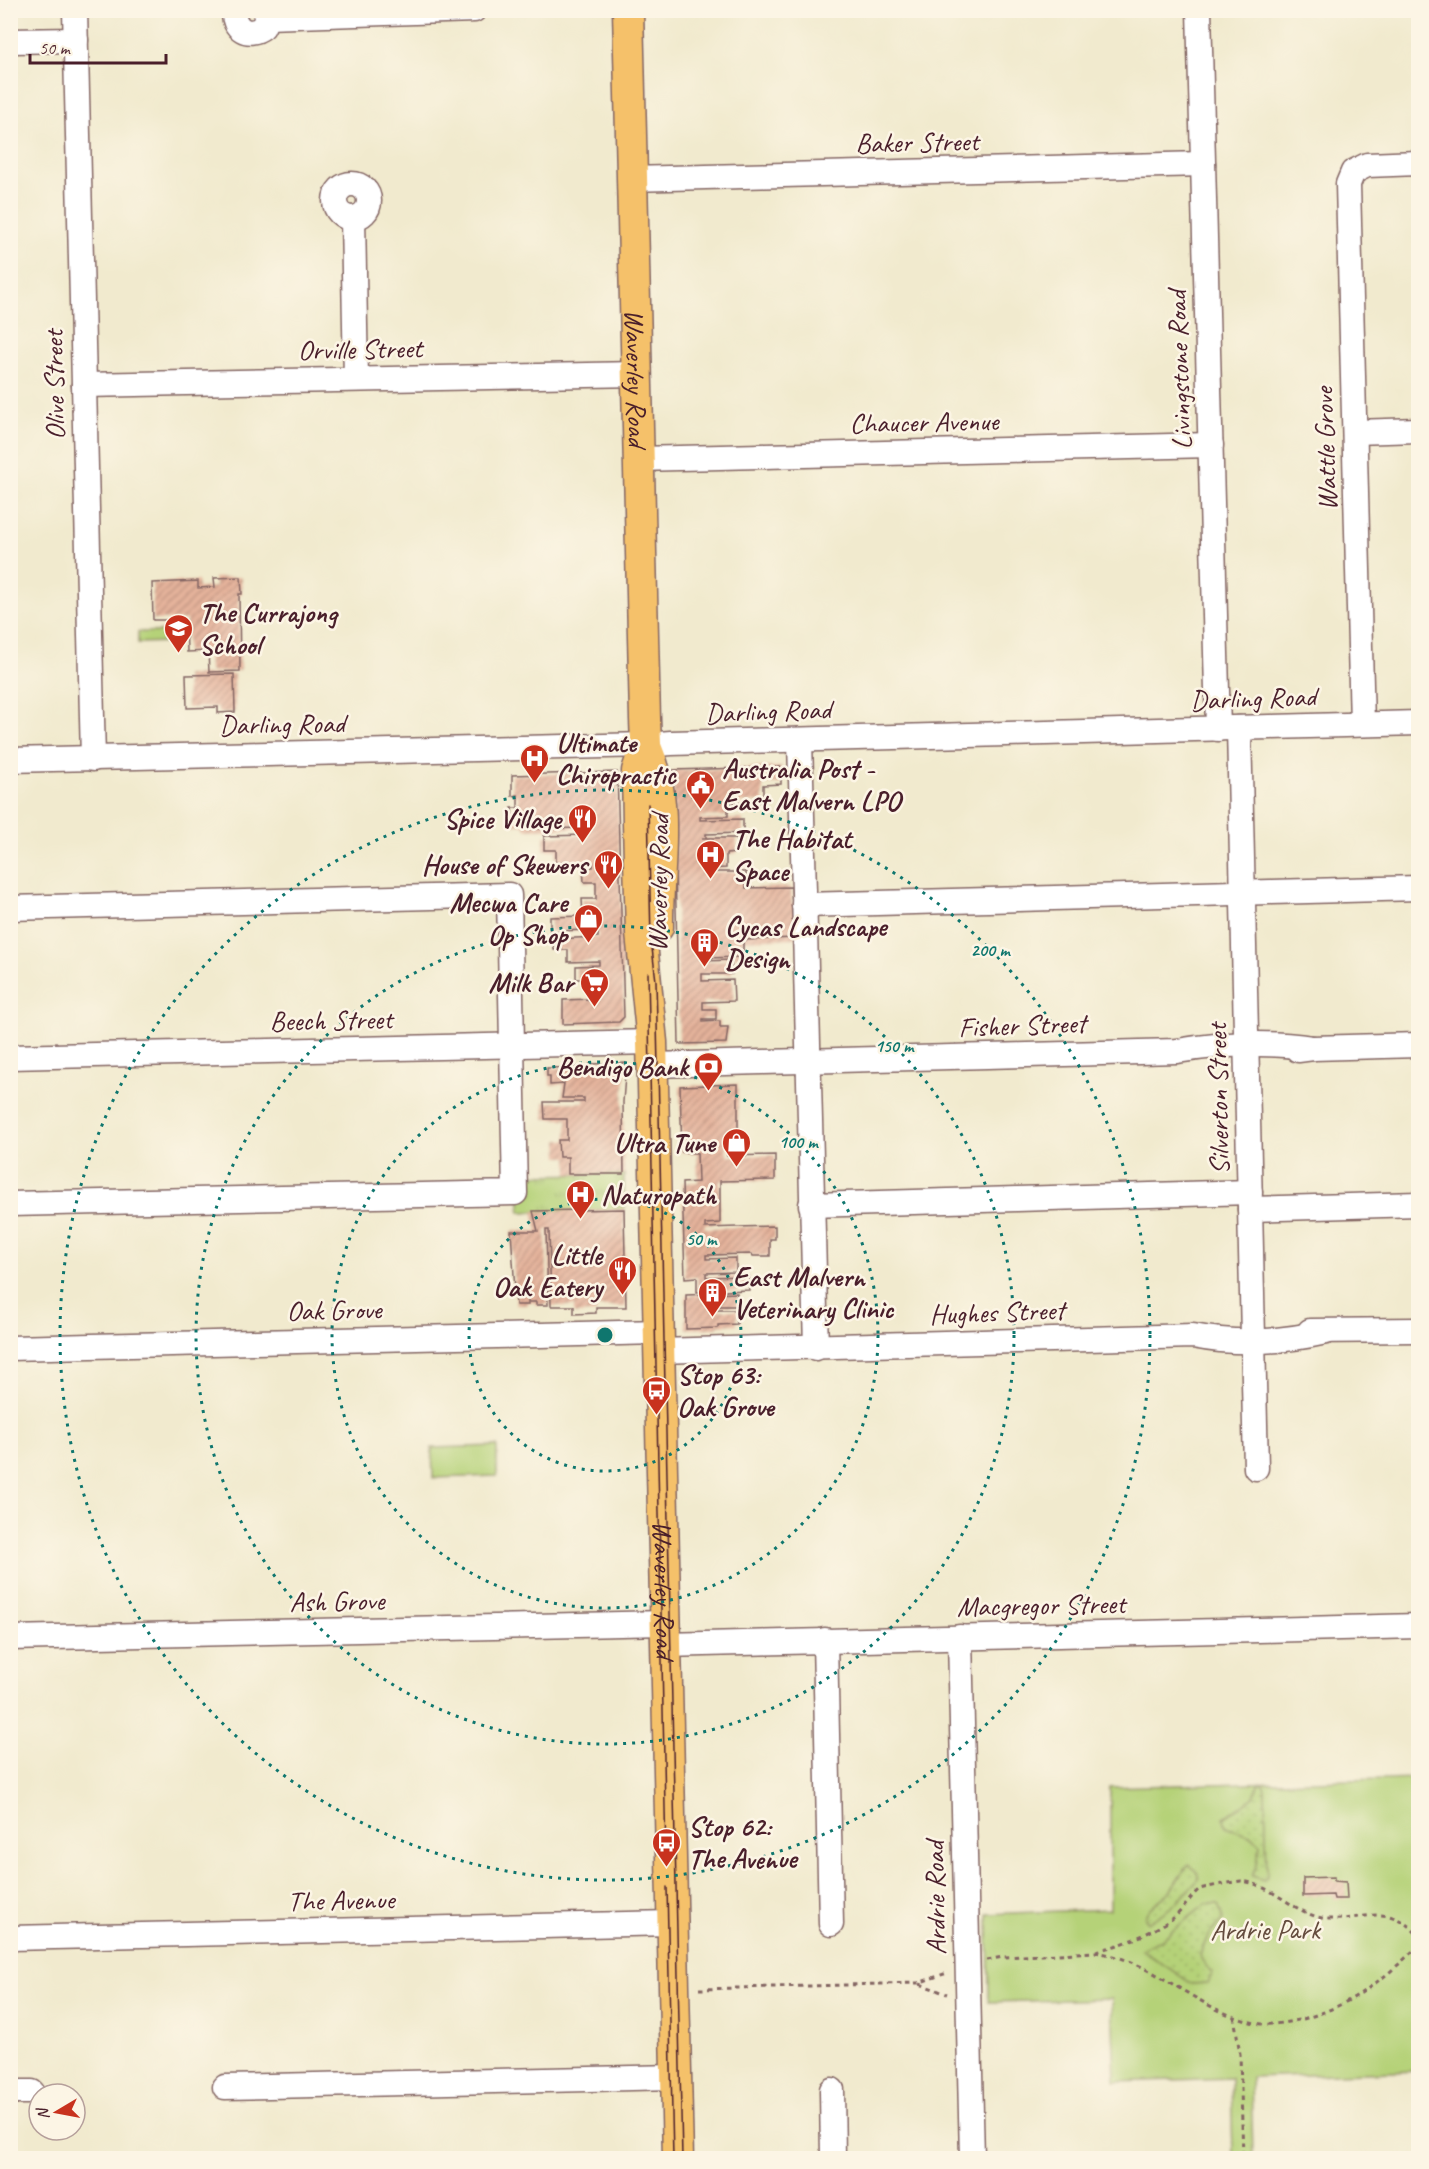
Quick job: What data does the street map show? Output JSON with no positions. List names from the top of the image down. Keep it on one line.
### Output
{"streets":{"main road":["Waverley Road"],"street":["Baker Street","Orville Street","Livingstone Road","Olive Street","Chaucer Avenue","Wattle Grove","Darling Road","Beech Street","Fisher Street","Silverton Street","Oak Grove","Hughes Street","Ash Grove","Macgregor Street","Ardrie Road","The Avenue"]},"crossings":[["Baker Street","Livingstone Road"],["Baker Street","Waverley Road"],["Orville Street","Waverley Road"],["Orville Street","Olive Street"],["Livingstone Road","Chaucer Avenue"],["Livingstone Road","Darling Road"],["Livingstone Road","Silverton Street"],["Waverley Road","Chaucer Avenue"],["Waverley Road","Darling Road"],["Waverley Road","Beech Street"],["Waverley Road","Fisher Street"],["Waverley Road","Oak Grove"],["Waverley Road","Hughes Street"],["Waverley Road","Ash Grove"],["Waverley Road","Macgregor Street"],["Waverley Road","The Avenue"],["Olive Street","Darling Road"],["Wattle Grove","Darling Road"],["Darling Road","Silverton Street"],["Beech Street","Fisher Street"],["Fisher Street","Silverton Street"],["Silverton Street","Hughes Street"],["Oak Grove","Hughes Street"],["Ash Grove","Macgregor Street"],["Macgregor Street","Ardrie Road"]],"parks":["Ardrie Park"],"places":{"school or university":["The Currajong School"],"hospital":["Ultimate Chiropractic","The Habitat Space","Naturopath"],"public building":["Australia Post - East Malvern LPO"],"restaurant":["Spice Village","House of Skewers","Little Oak Eatery"],"shop":["Mecwa Care Op Shop","Ultra Tune"],"building":["Cycas Landscape Design","East Malvern Veterinary Clinic"],"supermarket":["Milk Bar"],"bank":["Bendigo Bank"],"bus stop":["Stop 63: Oak Grove","Stop 62: The Avenue"]},"scale_bar":"50 m","north":"left","rings":["200 m","150 m","100 m","50 m"]}
